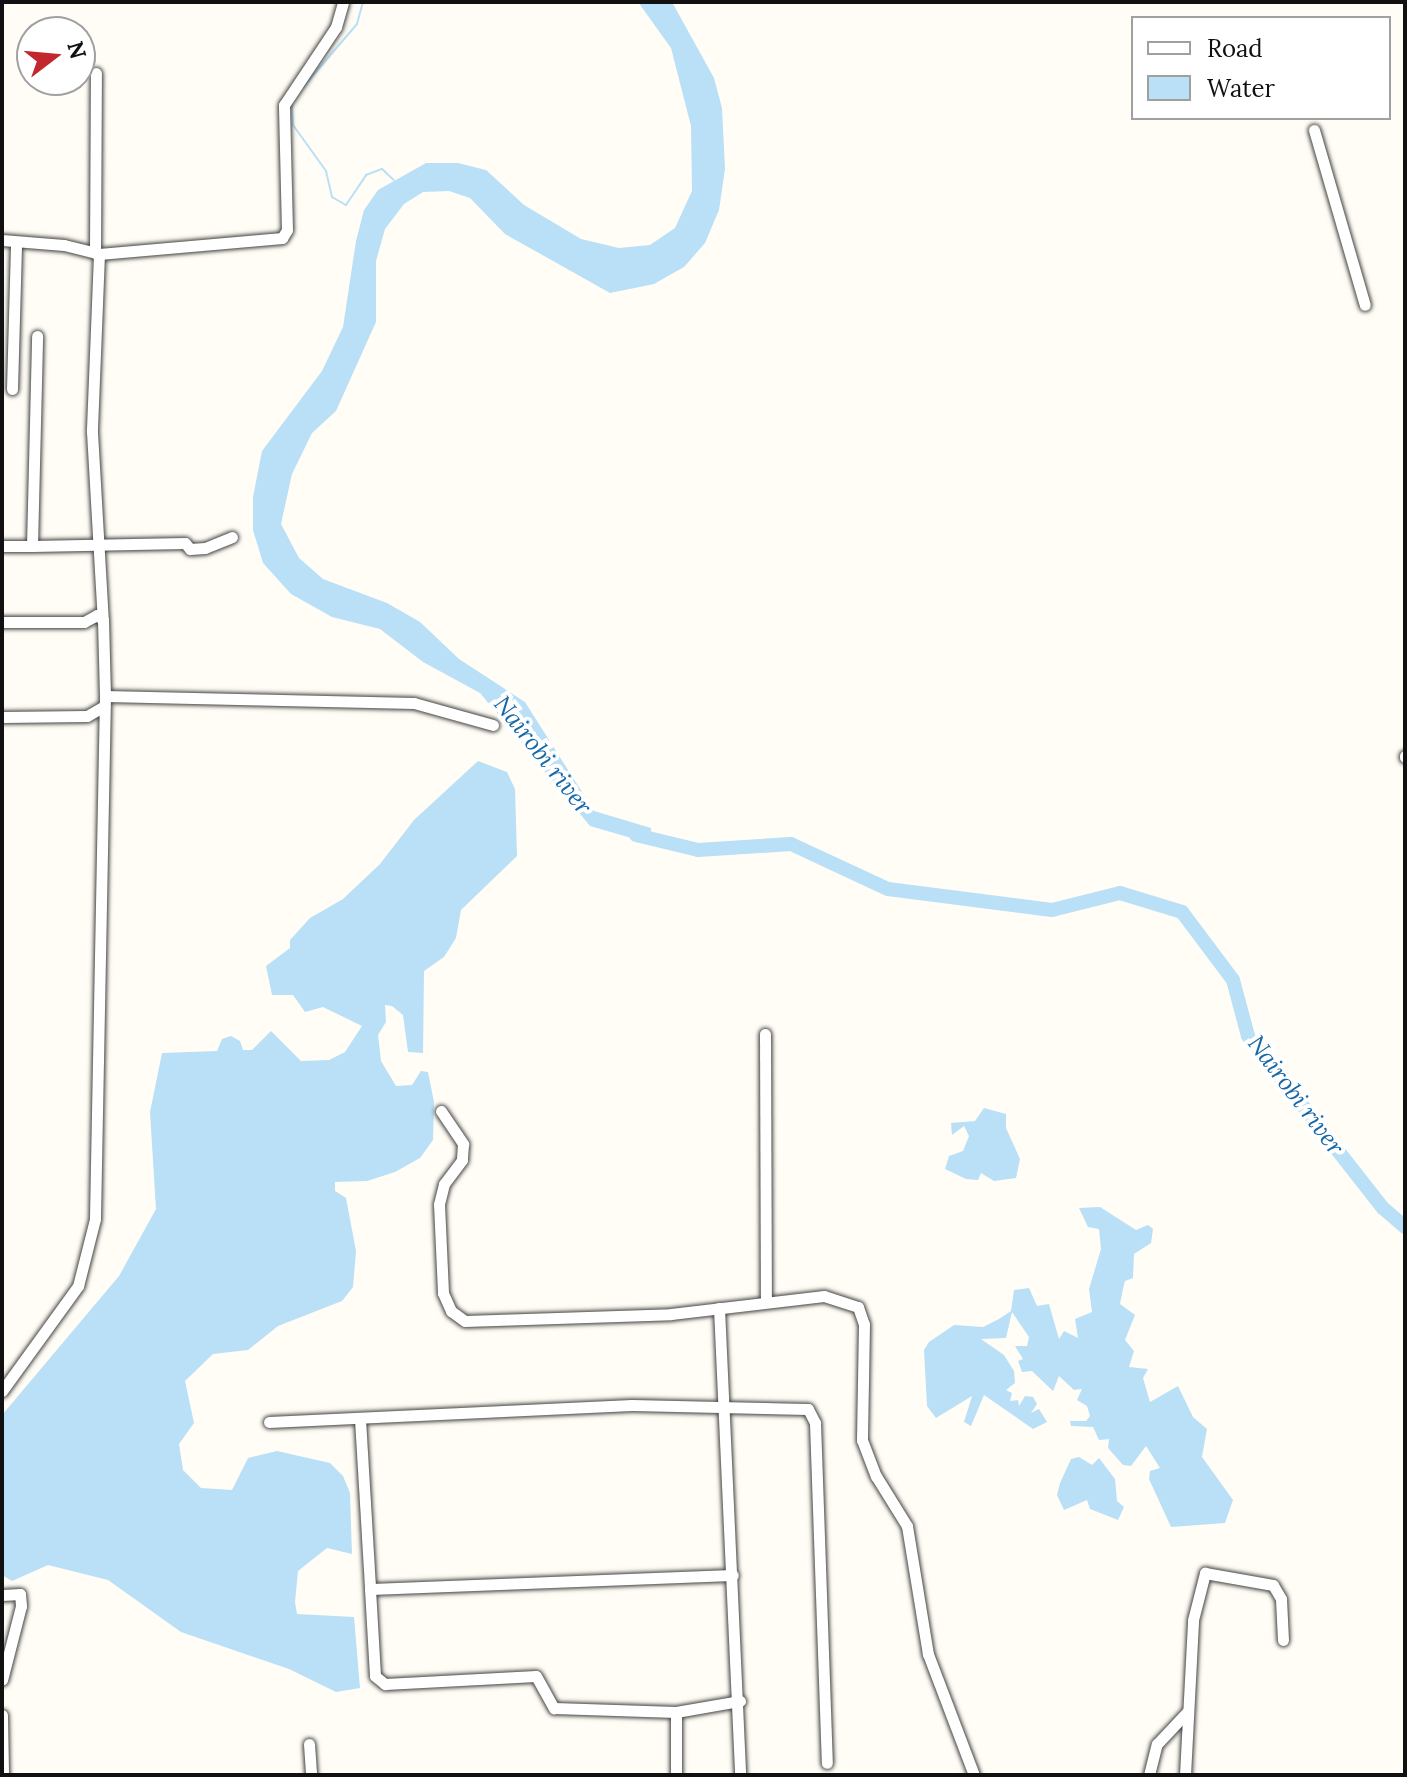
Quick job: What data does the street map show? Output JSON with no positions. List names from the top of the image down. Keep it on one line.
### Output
{"water":["Nairobi river"],"legend":["Road","Water"],"north":"right"}
